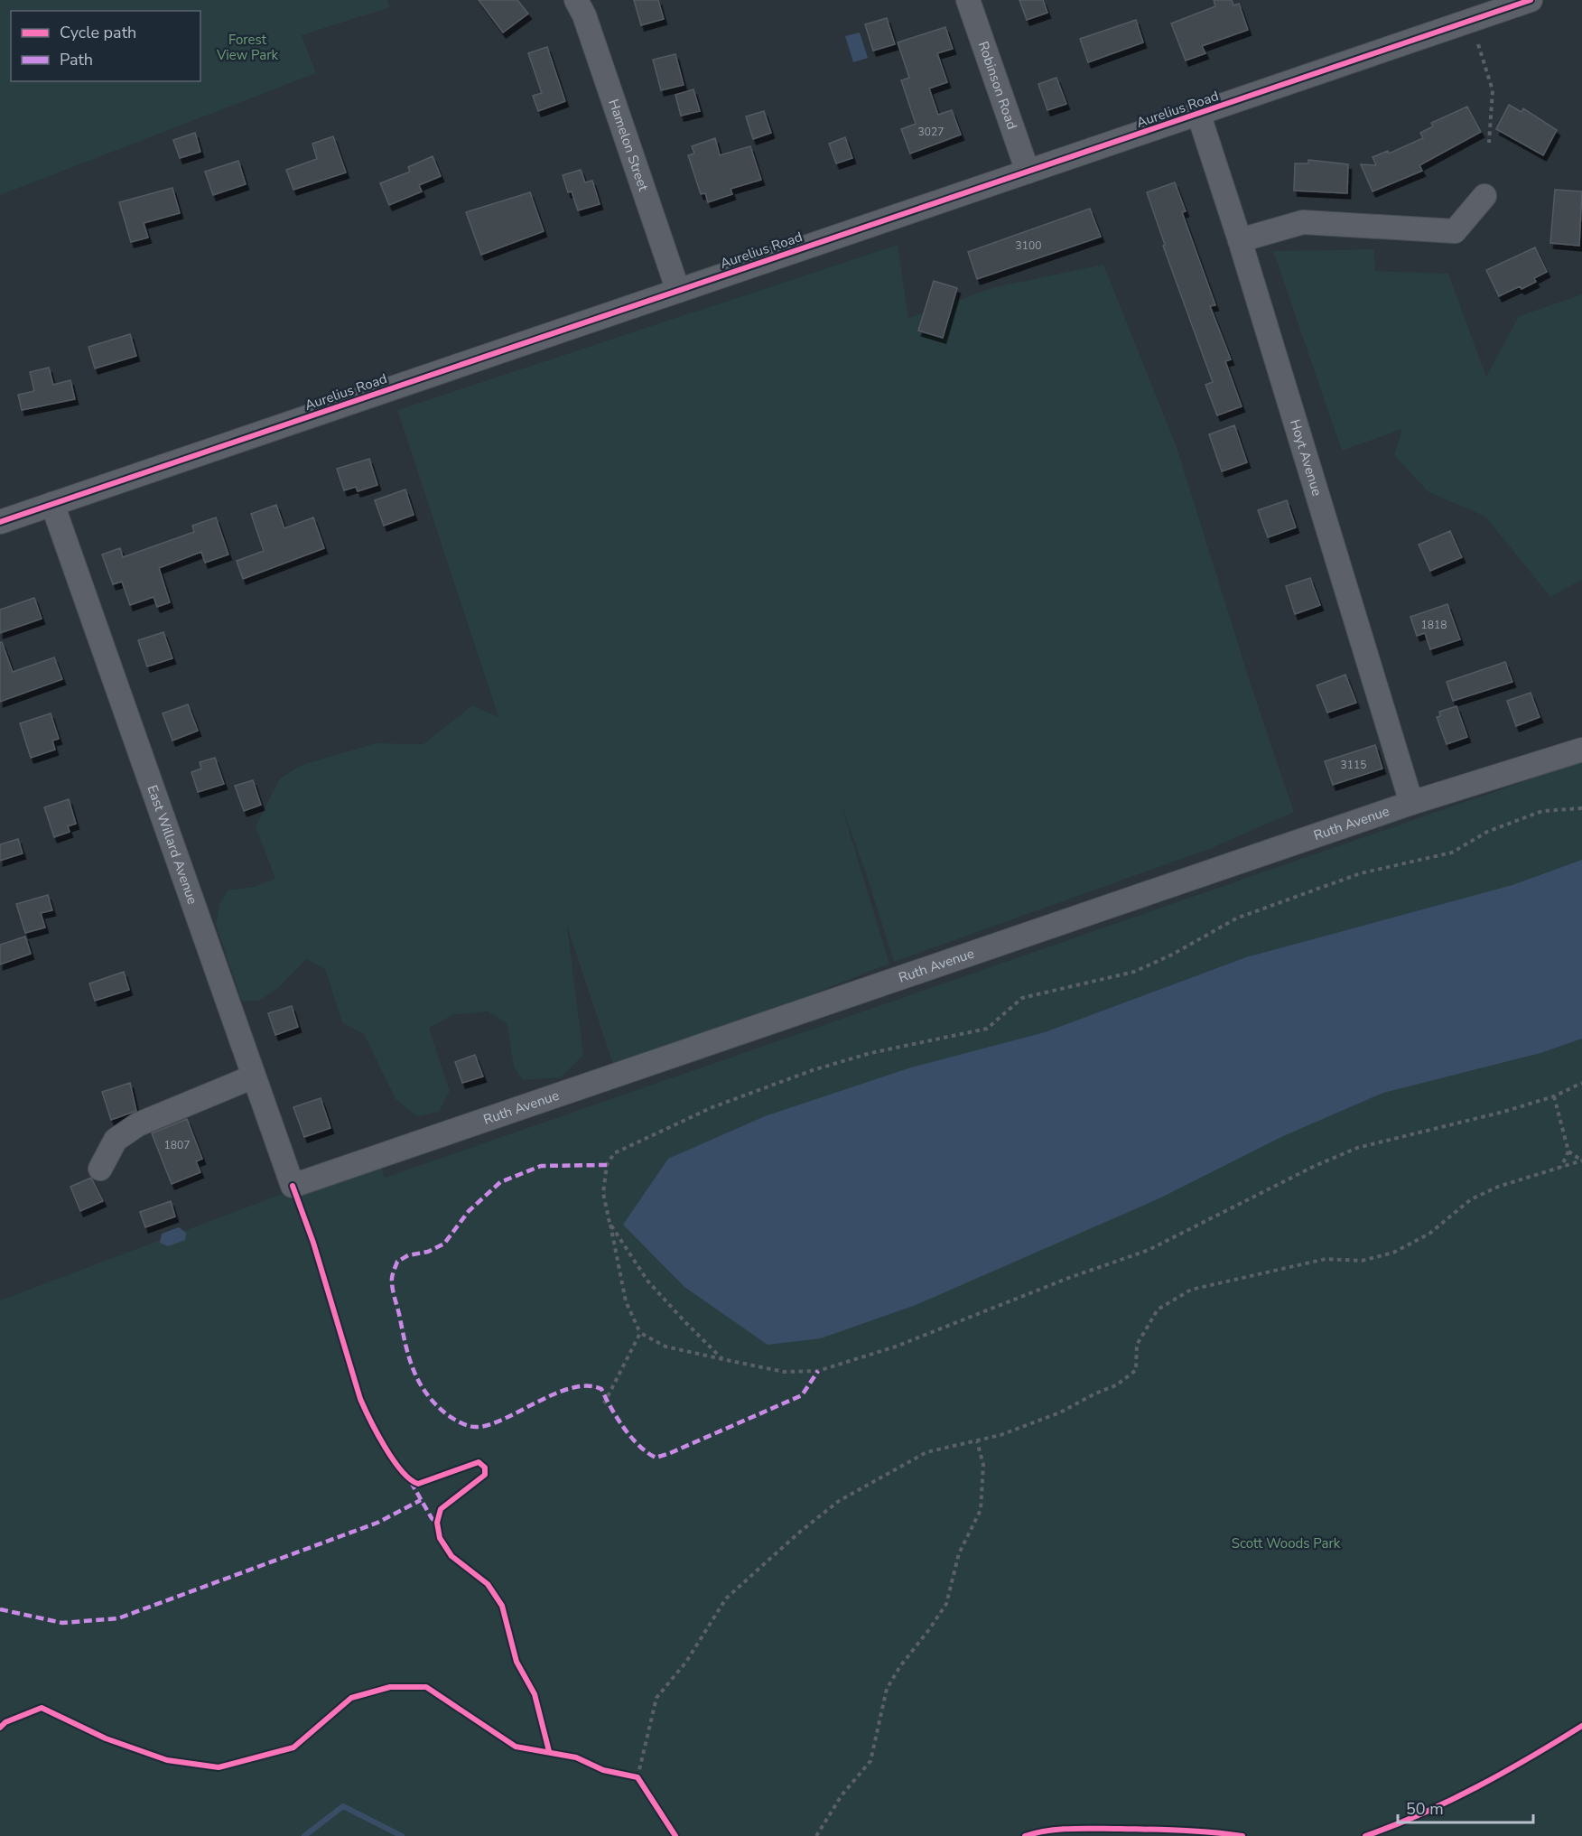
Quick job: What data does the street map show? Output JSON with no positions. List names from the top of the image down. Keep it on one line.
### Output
{"streets":{"street":["Robinson Road","Aurelius Road","Hamelon Street","Hoyt Avenue","Ruth Avenue","East Willard Avenue"]},"crossings":[["Robinson Road","Aurelius Road"],["Aurelius Road","Hamelon Street"],["Aurelius Road","Hoyt Avenue"],["Aurelius Road","East Willard Avenue"],["Hoyt Avenue","Ruth Avenue"],["Ruth Avenue","East Willard Avenue"]],"parks":["Forest View Park","Scott Woods Park"],"house_numbers":["3027","3100","1818","3115","1807"],"legend":["Cycle path","Path"],"scale_bar":"50 m"}
